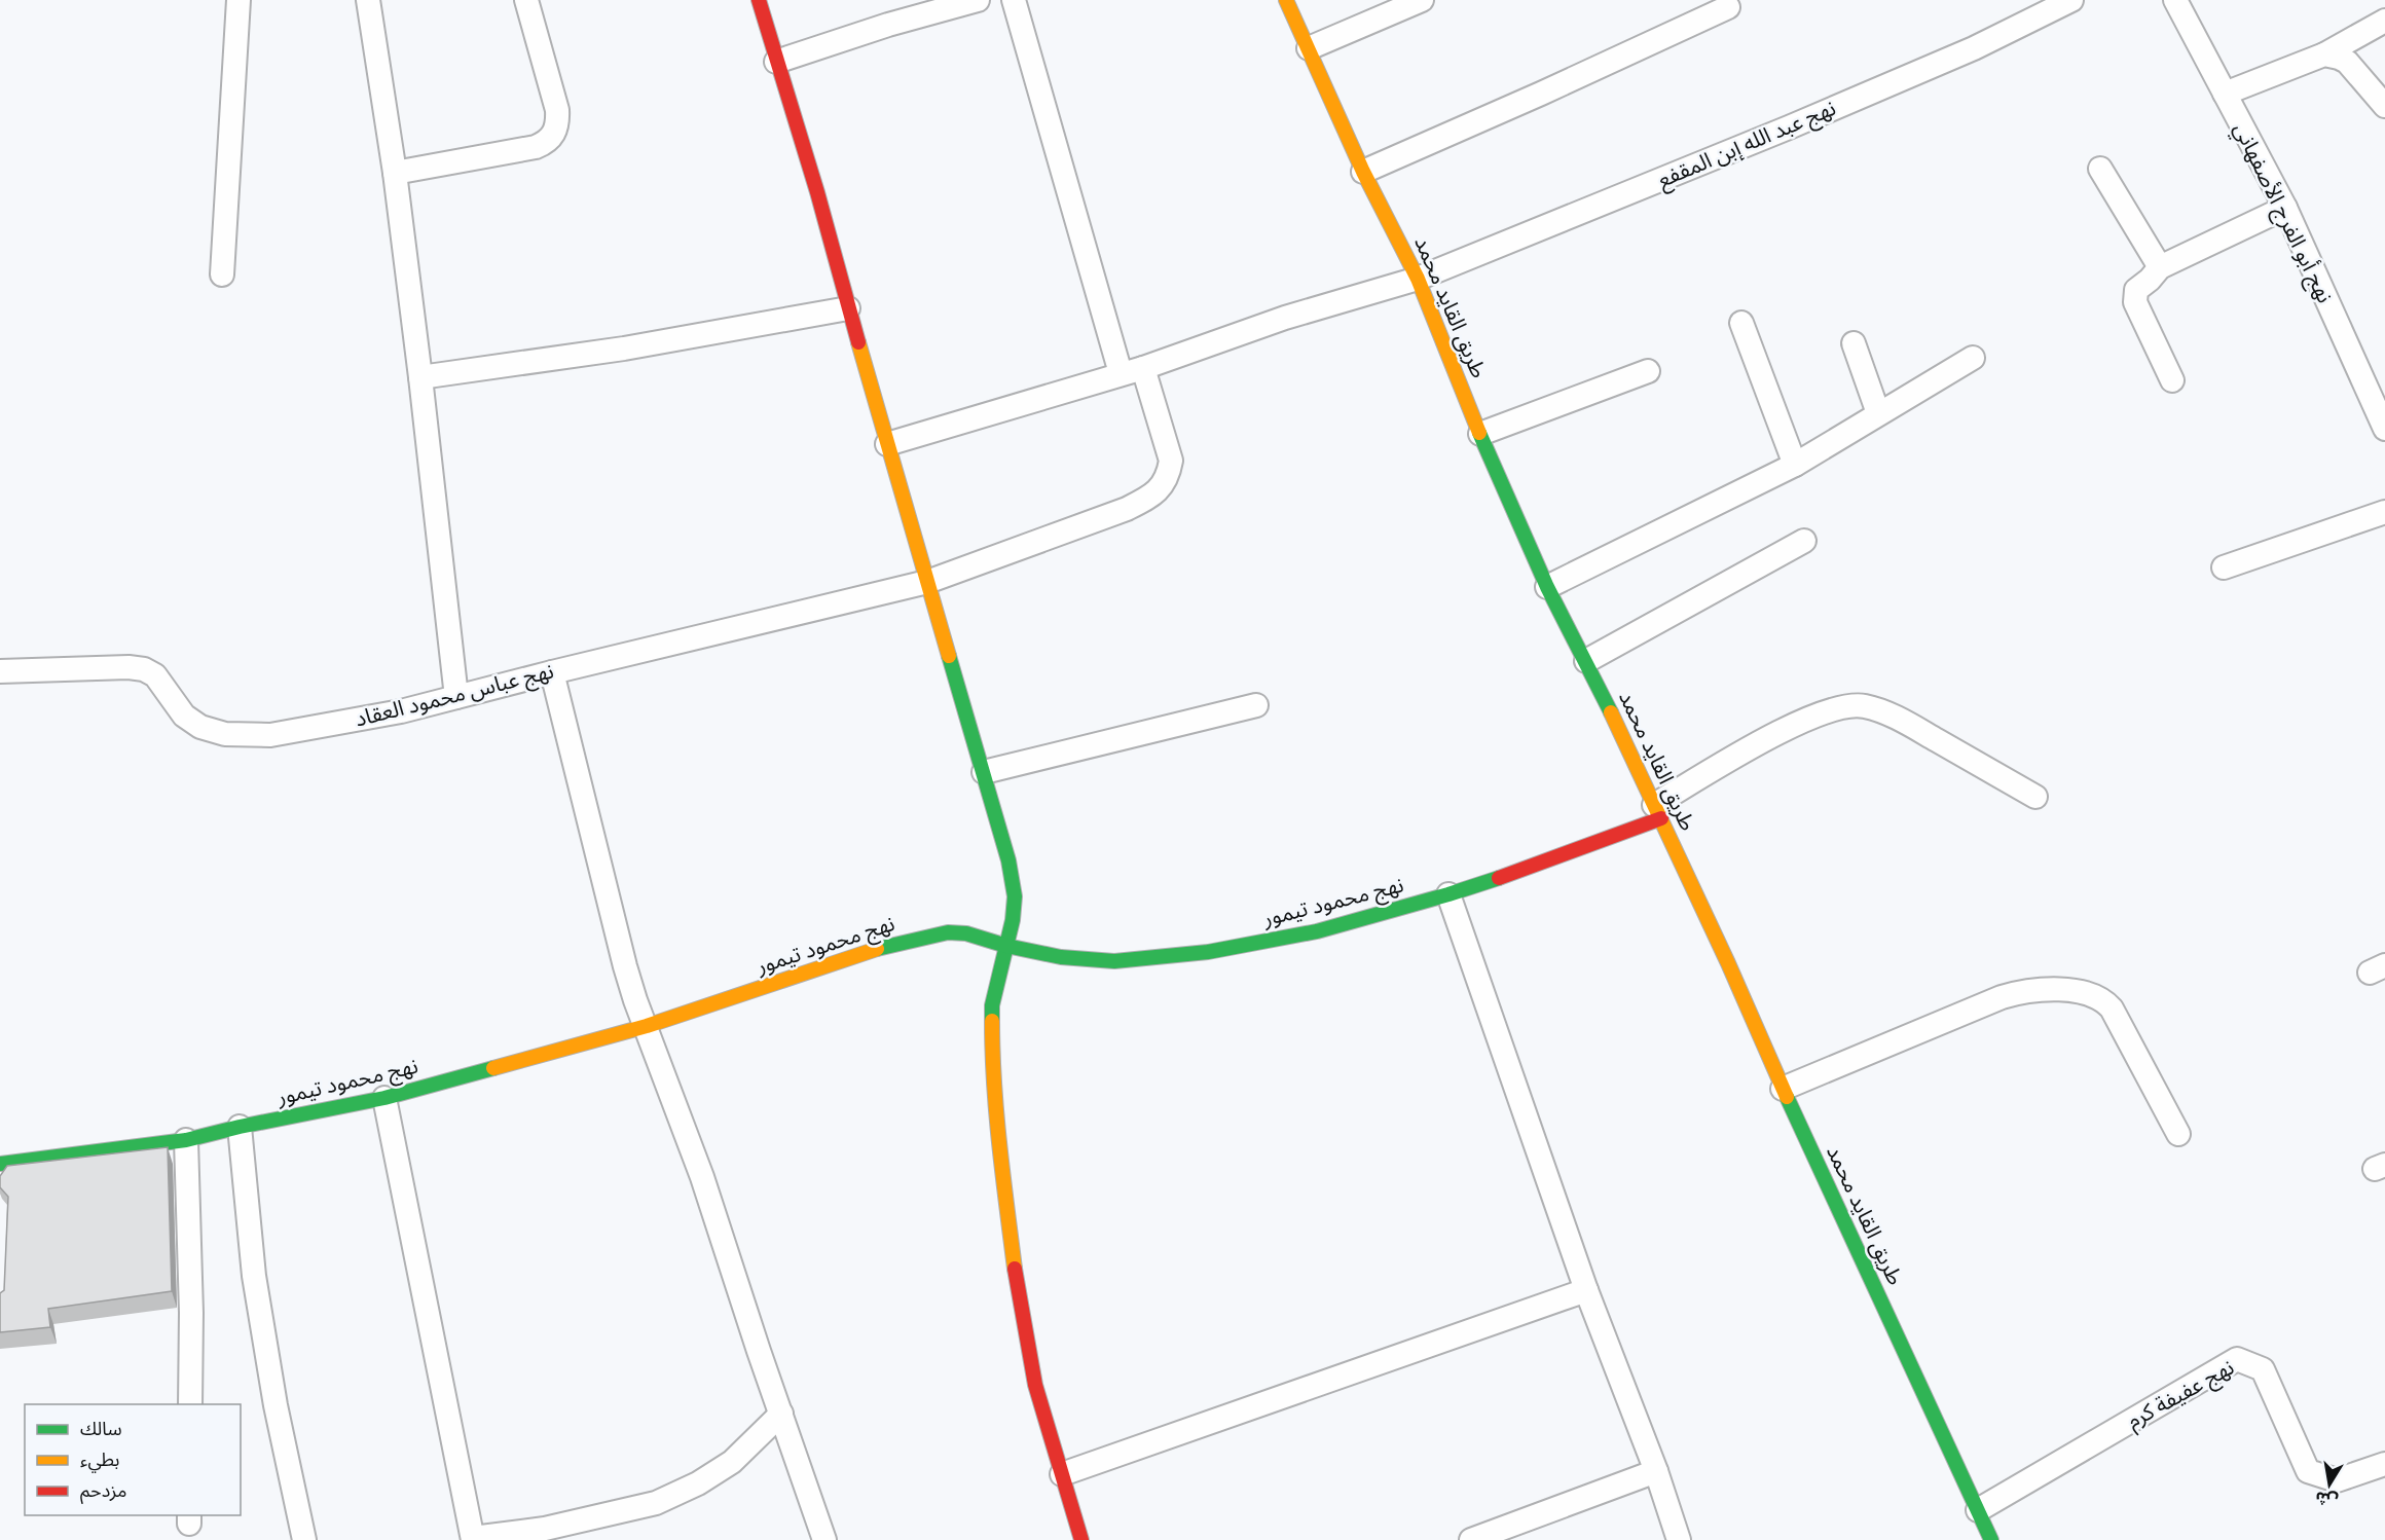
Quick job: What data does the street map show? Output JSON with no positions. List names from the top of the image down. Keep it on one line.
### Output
{"streets":{"street":["نهج عبد الله إبن المقفع","نهج أبو الفرج الأصفهاني","طريق القايد محمد","نهج عباس محمود العقاد","نهج محمود تيمور","نهج عفيفة كرم"]},"crossings":[["نهج عبد الله إبن المقفع","طريق القايد محمد"],["نهج عبد الله إبن المقفع","نهج عباس محمود العقاد"],["طريق القايد محمد","نهج محمود تيمور"],["طريق القايد محمد","نهج عفيفة كرم"]],"legend":["سالك","بطيء","مزدحم"],"north":"bottom"}
